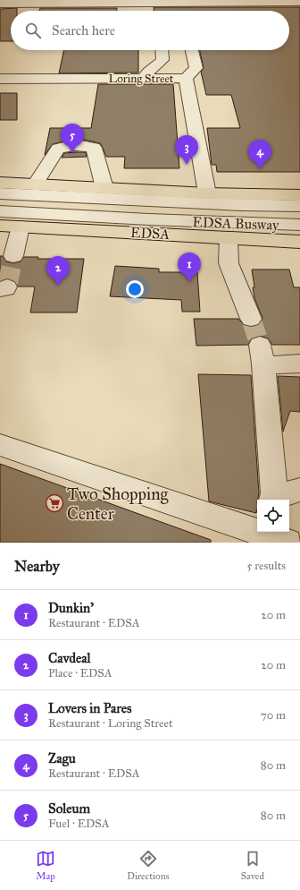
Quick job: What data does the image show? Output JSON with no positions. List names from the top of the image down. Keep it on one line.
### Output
{"streets":{"highway":["EDSA"],"street":["Loring Street","EDSA Busway"]},"places":{"supermarket":["Two Shopping Center"]},"page":{"search":"Search here","pins":["5","3","4","1","2"],"heading":["Nearby","5 results"],"list":[{"mark":"1","name":"Dunkin'","note":"Restaurant · EDSA","value":"20 m"},{"mark":"2","name":"Cavdeal","note":"Place · EDSA","value":"20 m"},{"mark":"3","name":"Lovers in Pares","note":"Restaurant · Loring Street","value":"70 m"},{"mark":"4","name":"Zagu","note":"Restaurant · EDSA","value":"80 m"},{"mark":"5","name":"Soleum","note":"Fuel · EDSA","value":"80 m"}],"nav":["Map","Directions","Saved"]}}
